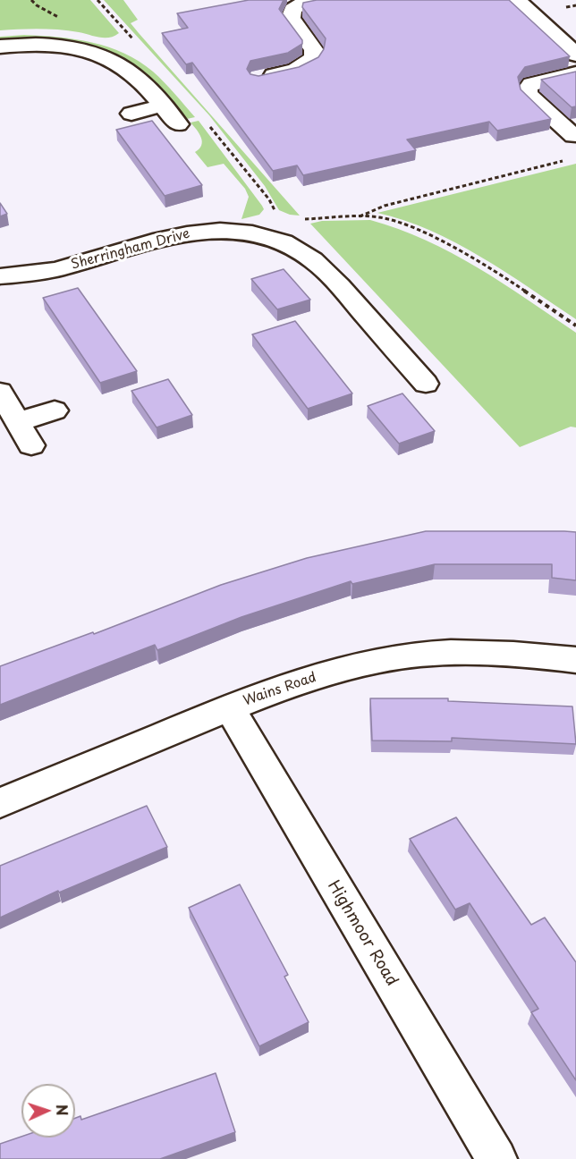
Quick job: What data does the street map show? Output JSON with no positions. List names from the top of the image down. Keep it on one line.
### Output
{"streets":{"street":["Sherringham Drive","Wains Road","Highmoor Road"]},"crossings":[["Wains Road","Highmoor Road"]],"north":"right"}
